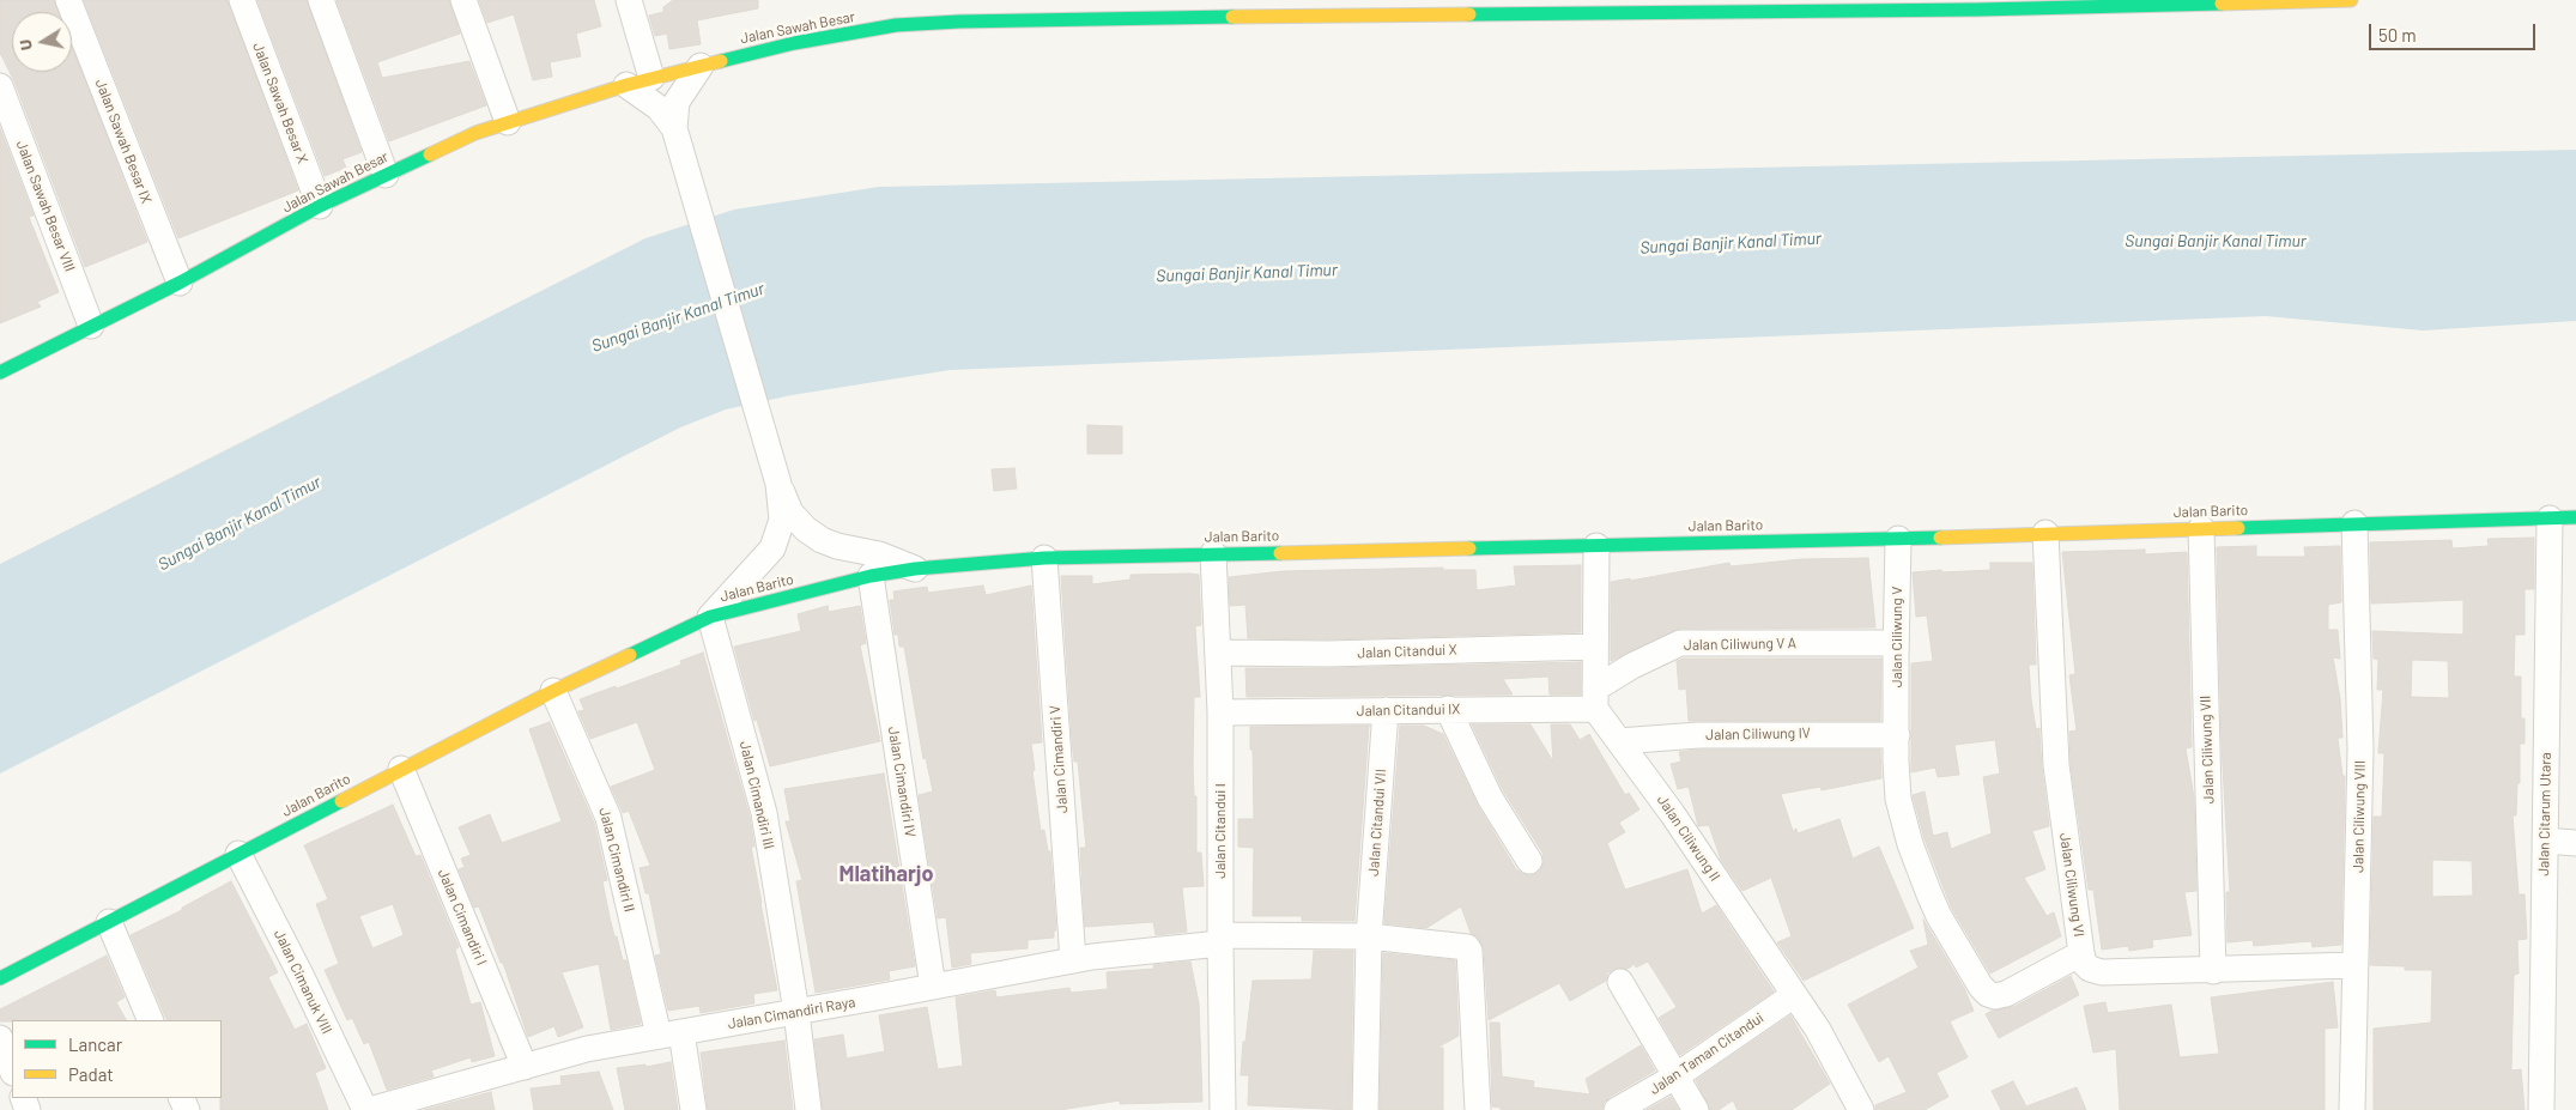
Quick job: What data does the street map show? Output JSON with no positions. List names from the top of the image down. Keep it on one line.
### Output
{"streets":{"street":["Jalan Sawah Besar","Jalan Sawah Besar X","Jalan Sawah Besar IX","Jalan Sawah Besar VIII","Jalan Barito","Jalan Ciliwung V","Jalan Ciliwung V A","Jalan Citandui X","Jalan Citandui IX","Jalan Ciliwung IV","Jalan Ciliwung VII","Jalan Cimandiri V","Jalan Cimandiri IV","Jalan Cimandiri III","Jalan Citarum Utara","Jalan Ciliwung VIII","Jalan Citandui VII","Jalan Citandui I","Jalan Ciliwung II","Jalan Cimandiri II","Jalan Ciliwung VI","Jalan Cimandiri I","Jalan Cimanuk VIII","Jalan Cimandiri Raya","Jalan Taman Citandui"]},"crossings":[["Jalan Sawah Besar","Jalan Sawah Besar X"],["Jalan Sawah Besar","Jalan Sawah Besar IX"],["Jalan Sawah Besar","Jalan Sawah Besar VIII"],["Jalan Barito","Jalan Ciliwung V"],["Jalan Barito","Jalan Ciliwung VII"],["Jalan Barito","Jalan Cimandiri V"],["Jalan Barito","Jalan Cimandiri IV"],["Jalan Barito","Jalan Cimandiri III"],["Jalan Barito","Jalan Citarum Utara"],["Jalan Barito","Jalan Ciliwung VIII"],["Jalan Barito","Jalan Citandui I"],["Jalan Barito","Jalan Cimandiri II"],["Jalan Barito","Jalan Ciliwung VI"],["Jalan Barito","Jalan Cimandiri I"],["Jalan Barito","Jalan Cimanuk VIII"],["Jalan Ciliwung V","Jalan Ciliwung V A"],["Jalan Ciliwung V","Jalan Ciliwung IV"],["Jalan Ciliwung V","Jalan Ciliwung VI"],["Jalan Ciliwung V A","Jalan Citandui IX"],["Jalan Ciliwung V A","Jalan Ciliwung II"],["Jalan Citandui X","Jalan Citandui I"],["Jalan Citandui IX","Jalan Citandui VII"],["Jalan Citandui IX","Jalan Citandui I"],["Jalan Citandui IX","Jalan Ciliwung II"],["Jalan Ciliwung IV","Jalan Ciliwung II"],["Jalan Ciliwung VII","Jalan Ciliwung VI"],["Jalan Cimandiri V","Jalan Cimandiri Raya"],["Jalan Cimandiri IV","Jalan Cimandiri Raya"],["Jalan Cimandiri III","Jalan Cimandiri Raya"],["Jalan Ciliwung VIII","Jalan Ciliwung VI"],["Jalan Citandui VII","Jalan Cimandiri Raya"],["Jalan Citandui I","Jalan Cimandiri Raya"],["Jalan Ciliwung II","Jalan Taman Citandui"],["Jalan Cimandiri II","Jalan Cimandiri Raya"],["Jalan Cimandiri I","Jalan Cimandiri Raya"],["Jalan Cimanuk VIII","Jalan Cimandiri Raya"]],"districts":["Mlatiharjo"],"water":["Sungai Banjir Kanal Timur"],"legend":["Lancar","Padat"],"scale_bar":"50 m","north":"left"}
